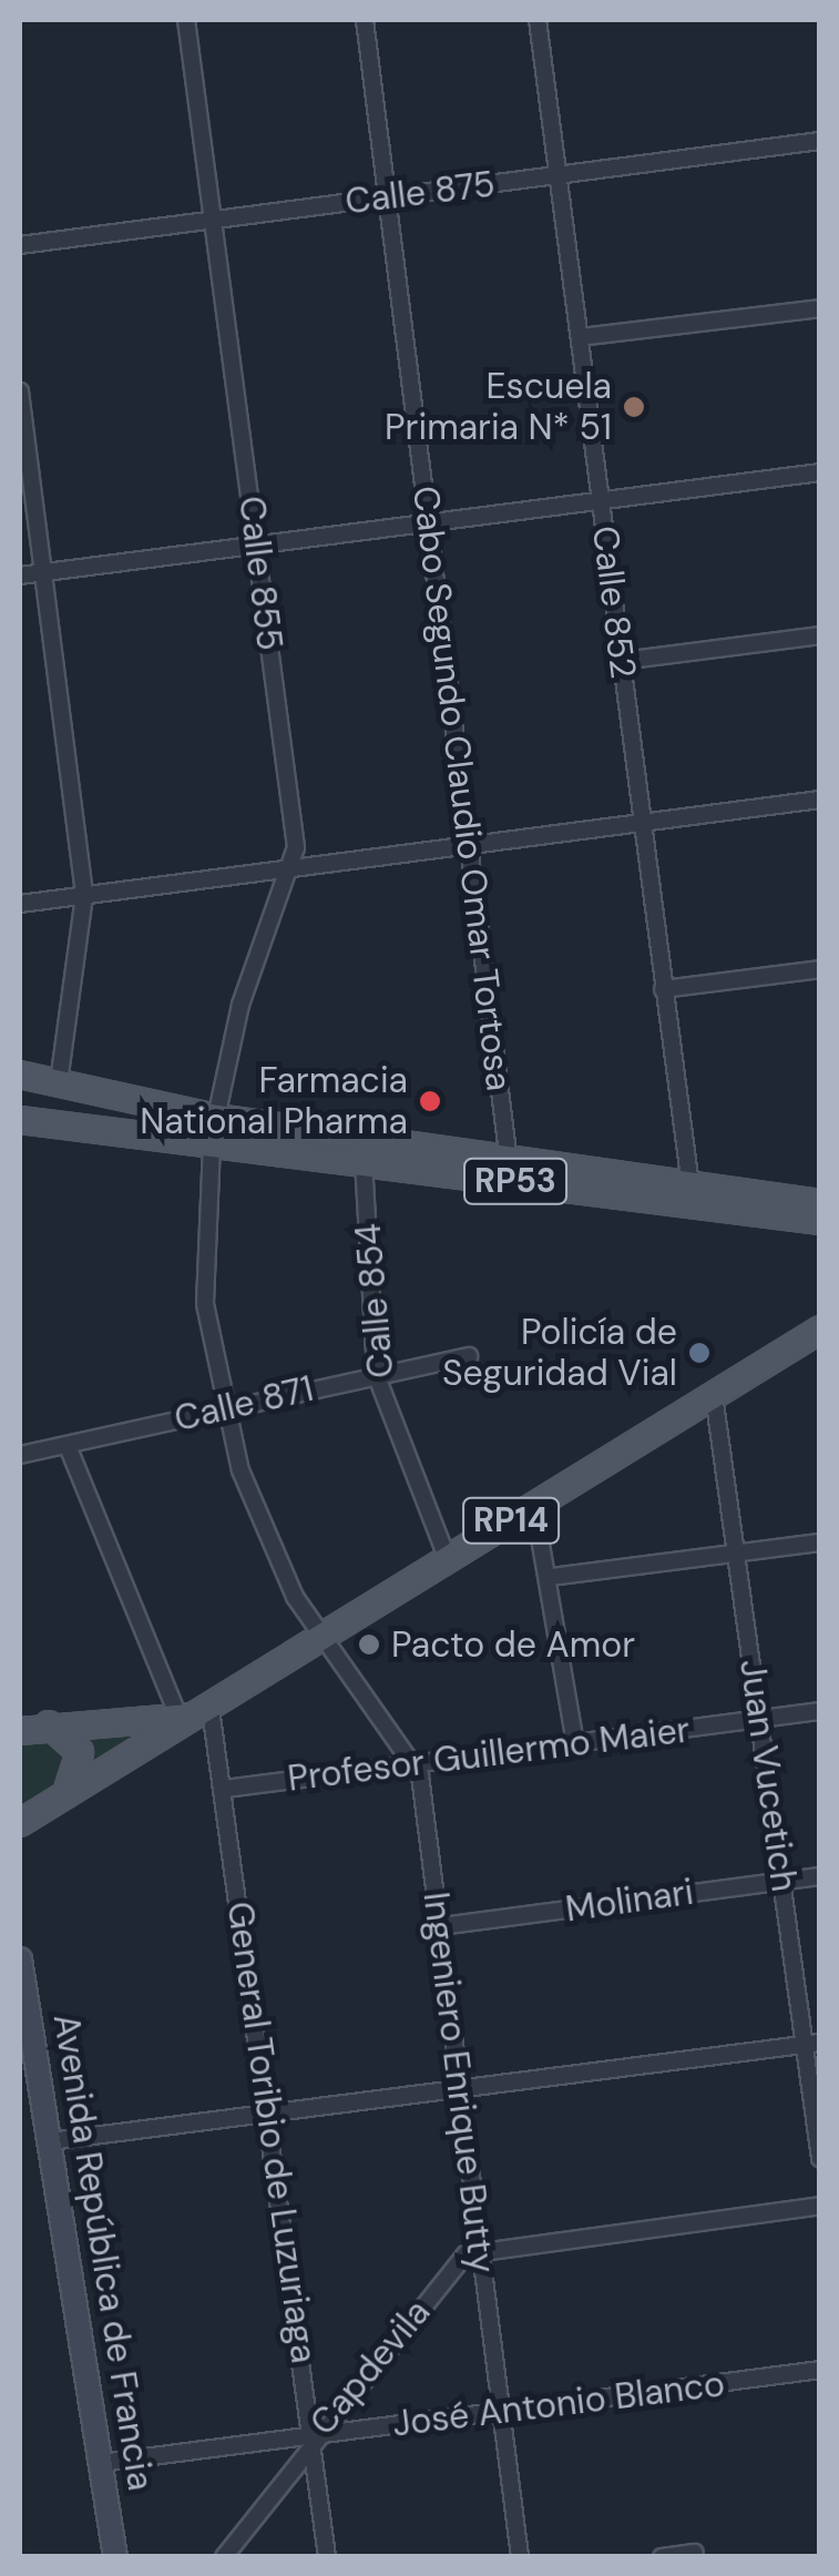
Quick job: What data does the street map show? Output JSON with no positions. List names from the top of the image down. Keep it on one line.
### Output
{"streets":{"main road":["RP53","RP14","Avenida República de Francia"],"street":["Calle 875","Calle 855","Calle 852","Cabo Segundo Claudio Omar Tortosa","Calle 854","Calle 871","Profesor Guillermo Maier","Juan Vucetich","Molinari","Ingeniero Enrique Butty","General Toribio de Luzuriaga","Capdevila","José Antonio Blanco"]},"crossings":[["Calle 875","Calle 855"],["Calle 875","Calle 852"],["Calle 875","Cabo Segundo Claudio Omar Tortosa"],["Calle 855","RP53"],["Calle 852","RP53"],["Cabo Segundo Claudio Omar Tortosa","RP53"],["RP53","Calle 854"],["RP53","Ingeniero Enrique Butty"],["Calle 854","Calle 871"],["Calle 854","RP14"],["Calle 871","Ingeniero Enrique Butty"],["Calle 871","General Toribio de Luzuriaga"],["RP14","Juan Vucetich"],["RP14","Ingeniero Enrique Butty"],["RP14","General Toribio de Luzuriaga"],["Profesor Guillermo Maier","Juan Vucetich"],["Profesor Guillermo Maier","Ingeniero Enrique Butty"],["Profesor Guillermo Maier","General Toribio de Luzuriaga"],["Juan Vucetich","Molinari"],["Molinari","Ingeniero Enrique Butty"],["Ingeniero Enrique Butty","Capdevila"],["Ingeniero Enrique Butty","José Antonio Blanco"],["General Toribio de Luzuriaga","Capdevila"],["General Toribio de Luzuriaga","José Antonio Blanco"],["Avenida República de Francia","José Antonio Blanco"],["Capdevila","José Antonio Blanco"]],"places":["Escuela Primaria N* 51","Farmacia National Pharma","Policía de Seguridad Vial","Pacto de Amor"]}
